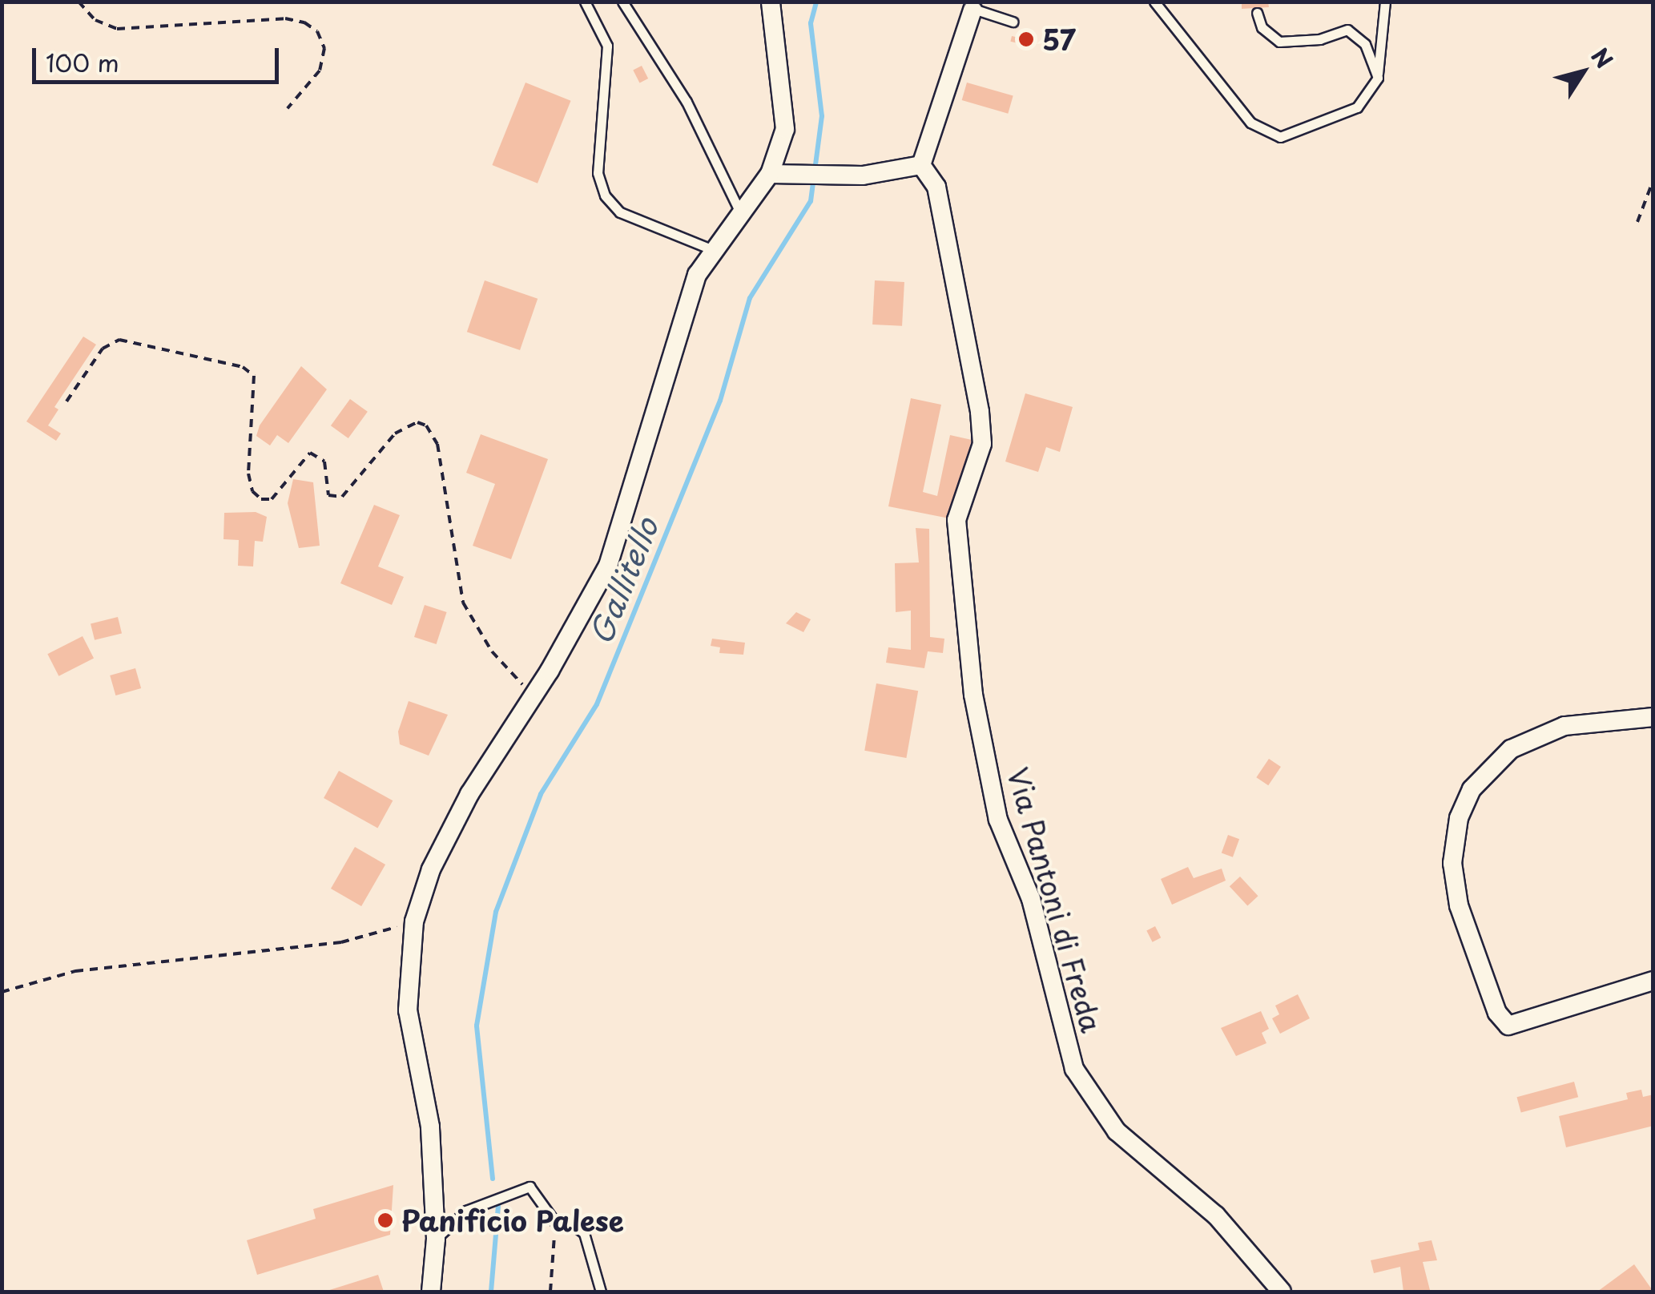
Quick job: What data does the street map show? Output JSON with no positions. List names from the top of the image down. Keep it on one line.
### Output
{"streets":{"street":["Via Pantoni di Freda"]},"water":["Gallitello"],"places":["57","Panificio Palese"],"scale_bar":"100 m","north":"top right"}
